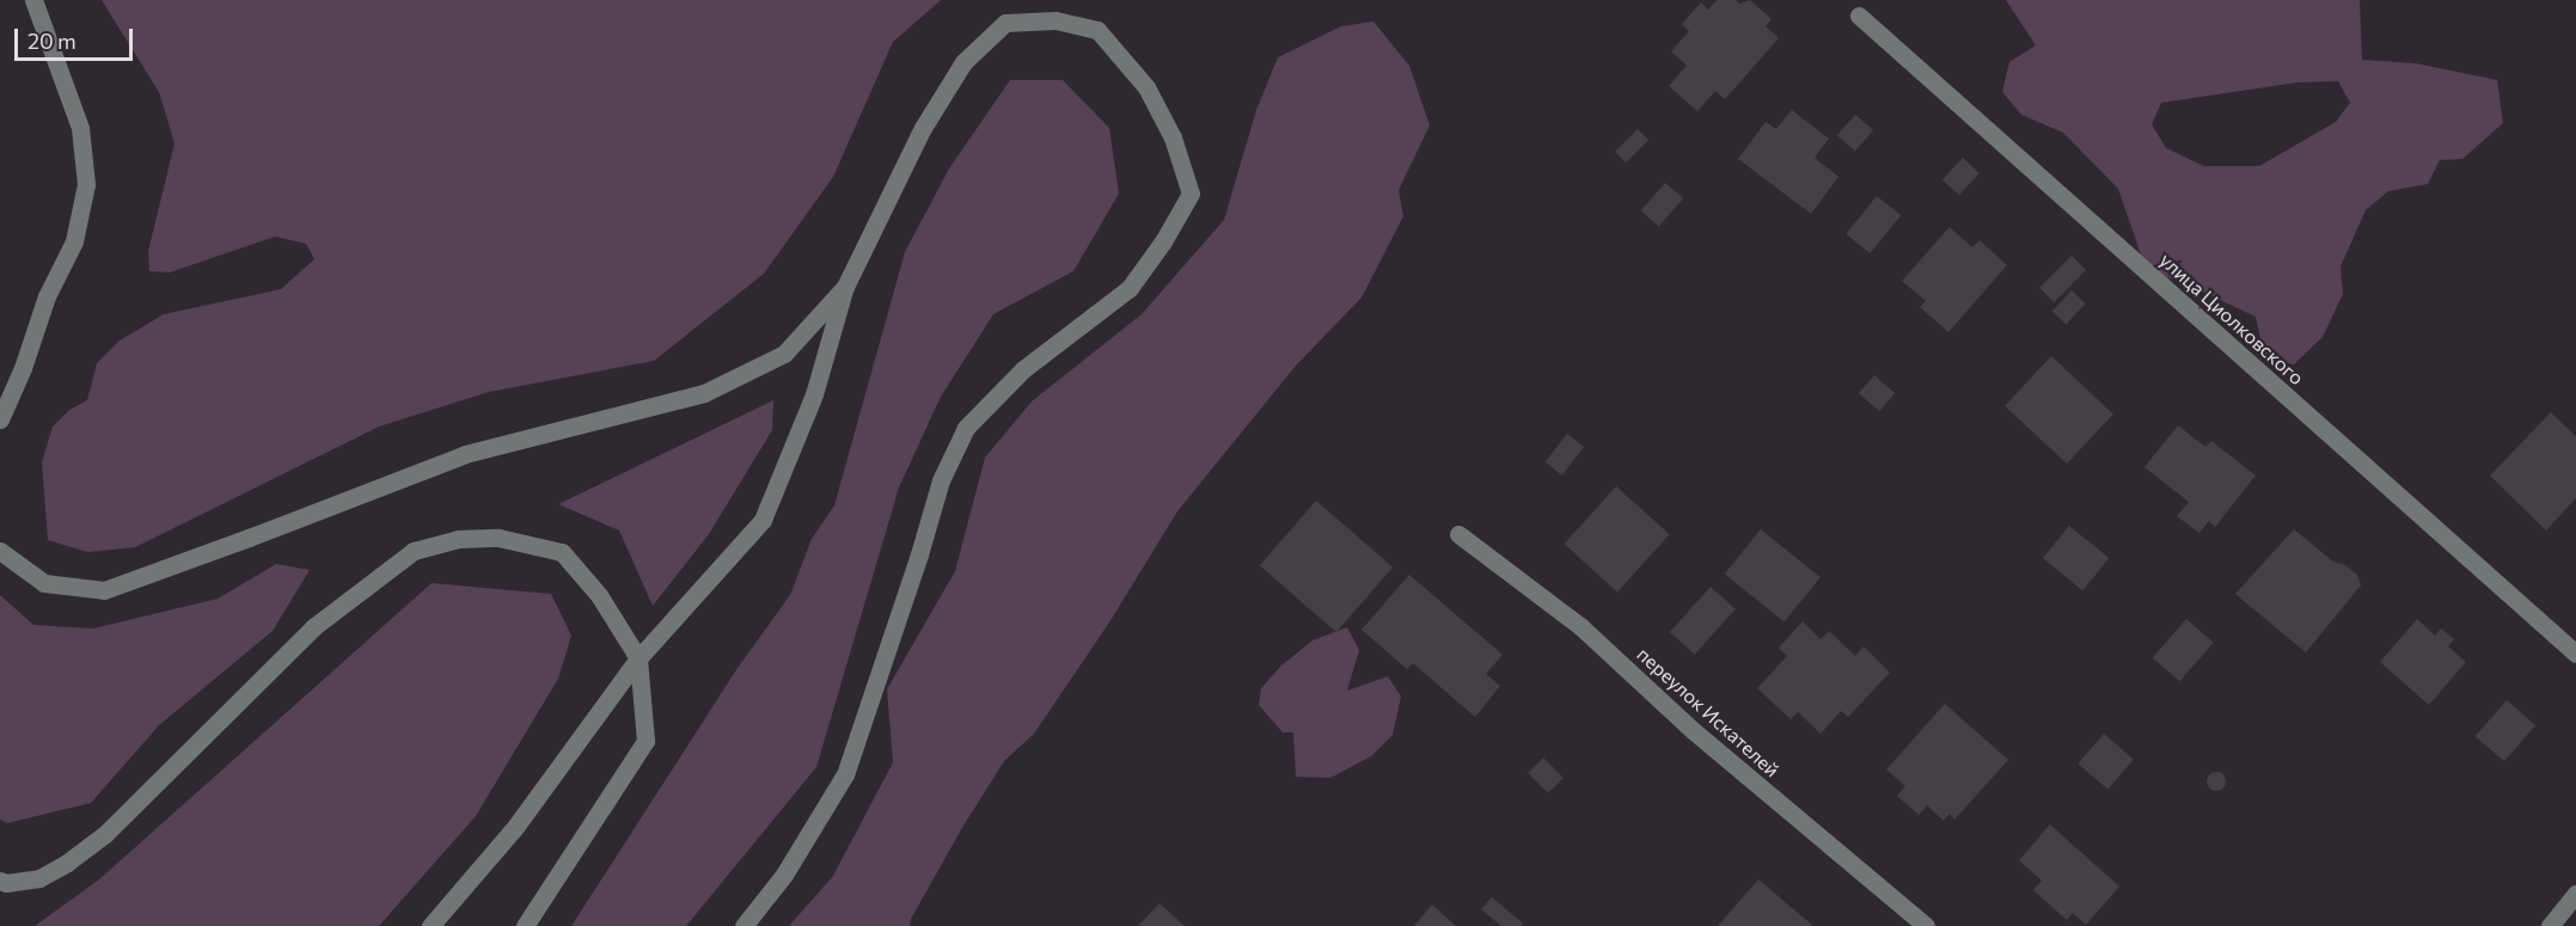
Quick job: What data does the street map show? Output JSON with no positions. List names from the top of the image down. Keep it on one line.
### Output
{"streets":{"street":["улица Циолковского","переулок Искателей"]},"scale_bar":"20 m"}
